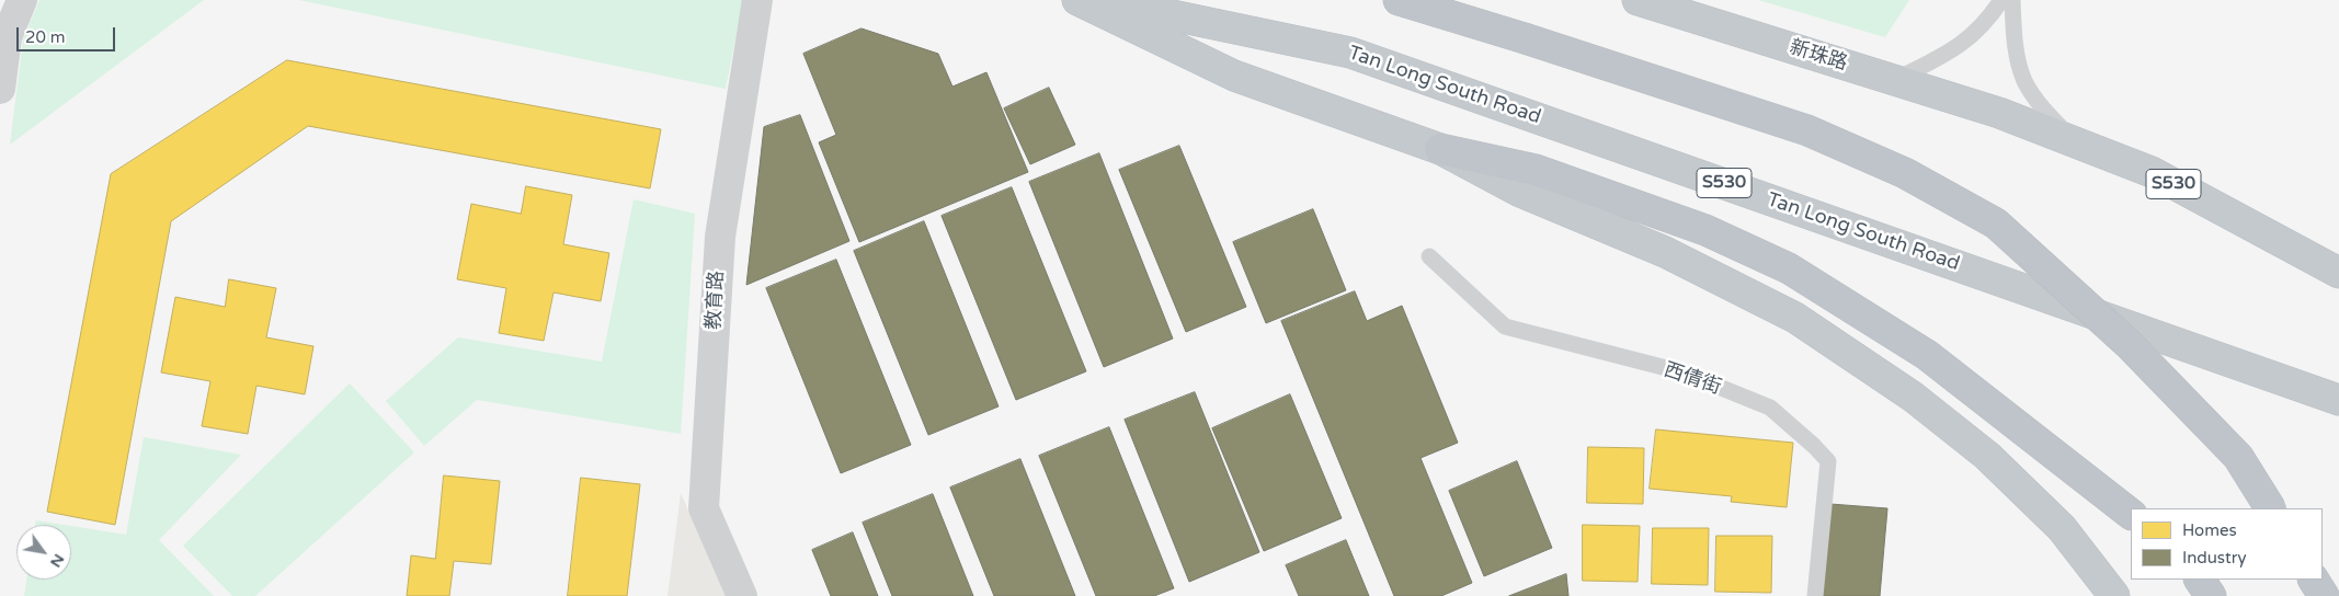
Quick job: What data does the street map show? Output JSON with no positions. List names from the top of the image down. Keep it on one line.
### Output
{"streets":{"highway":["新珠路","Tan Long South Road","S530"],"street":["教育路"],"lane":["西倩街"]},"crossings":[["新珠路","S530"]],"legend":["Homes","Industry"],"scale_bar":"20 m","north":"bottom right"}
